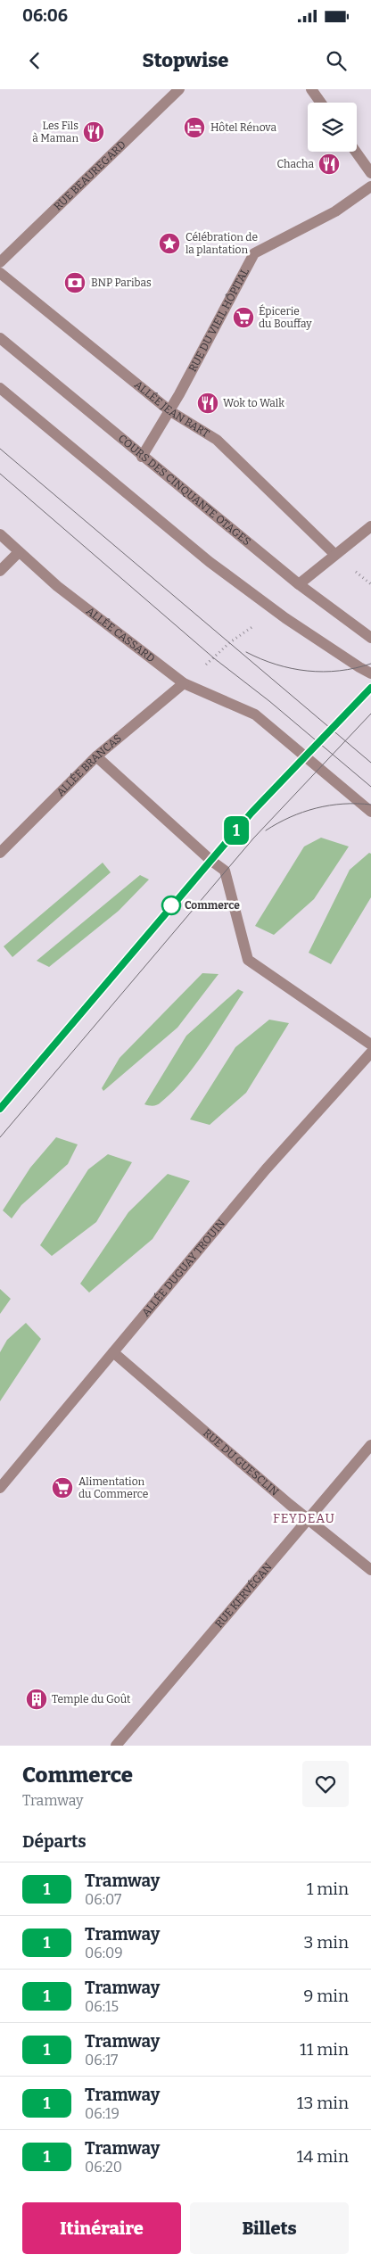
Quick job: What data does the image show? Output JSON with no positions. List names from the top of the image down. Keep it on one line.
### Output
{"streets":{"street":["RUE BEAUREGARD","RUE DU VIEIL HÔPITAL","ALLÉE JEAN BART","COURS DES CINQUANTE OTAGES","ALLÉE CASSARD","ALLÉE BRANCAS","ALLÉE DUGUAY TROUIN","RUE DU GUESCLIN","RUE KERVÉGAN"]},"crossings":[["RUE DU VIEIL HÔPITAL","ALLÉE JEAN BART"],["RUE DU VIEIL HÔPITAL","COURS DES CINQUANTE OTAGES"],["ALLÉE CASSARD","ALLÉE BRANCAS"],["ALLÉE DUGUAY TROUIN","RUE DU GUESCLIN"],["RUE DU GUESCLIN","RUE KERVÉGAN"]],"districts":["FEYDEAU"],"places":{"hotel":["Hôtel Rénova"],"restaurant":["Les Fils à Maman","Chacha","Wok to Walk"],"place":["Célébration de la plantation"],"bank":["BNP Paribas"],"supermarket":["Épicerie du Bouffay","Alimentation du Commerce"],"other":["Commerce"],"building":["Temple du Goût"]},"lines":["tram line 1"],"page":{"status":"06:06","header":"Stopwise","on_map":"1","heading":[["Commerce","Tramway"],"Départs"],"list":[{"mark":"1","name":"Tramway","note":"06:07","value":"1 min"},{"mark":"1","name":"Tramway","note":"06:09","value":"3 min"},{"mark":"1","name":"Tramway","note":"06:15","value":"9 min"},{"mark":"1","name":"Tramway","note":"06:17","value":"11 min"},{"mark":"1","name":"Tramway","note":"06:19","value":"13 min"},{"mark":"1","name":"Tramway","note":"06:20","value":"14 min"}],"buttons":["Itinéraire","Billets"]}}
